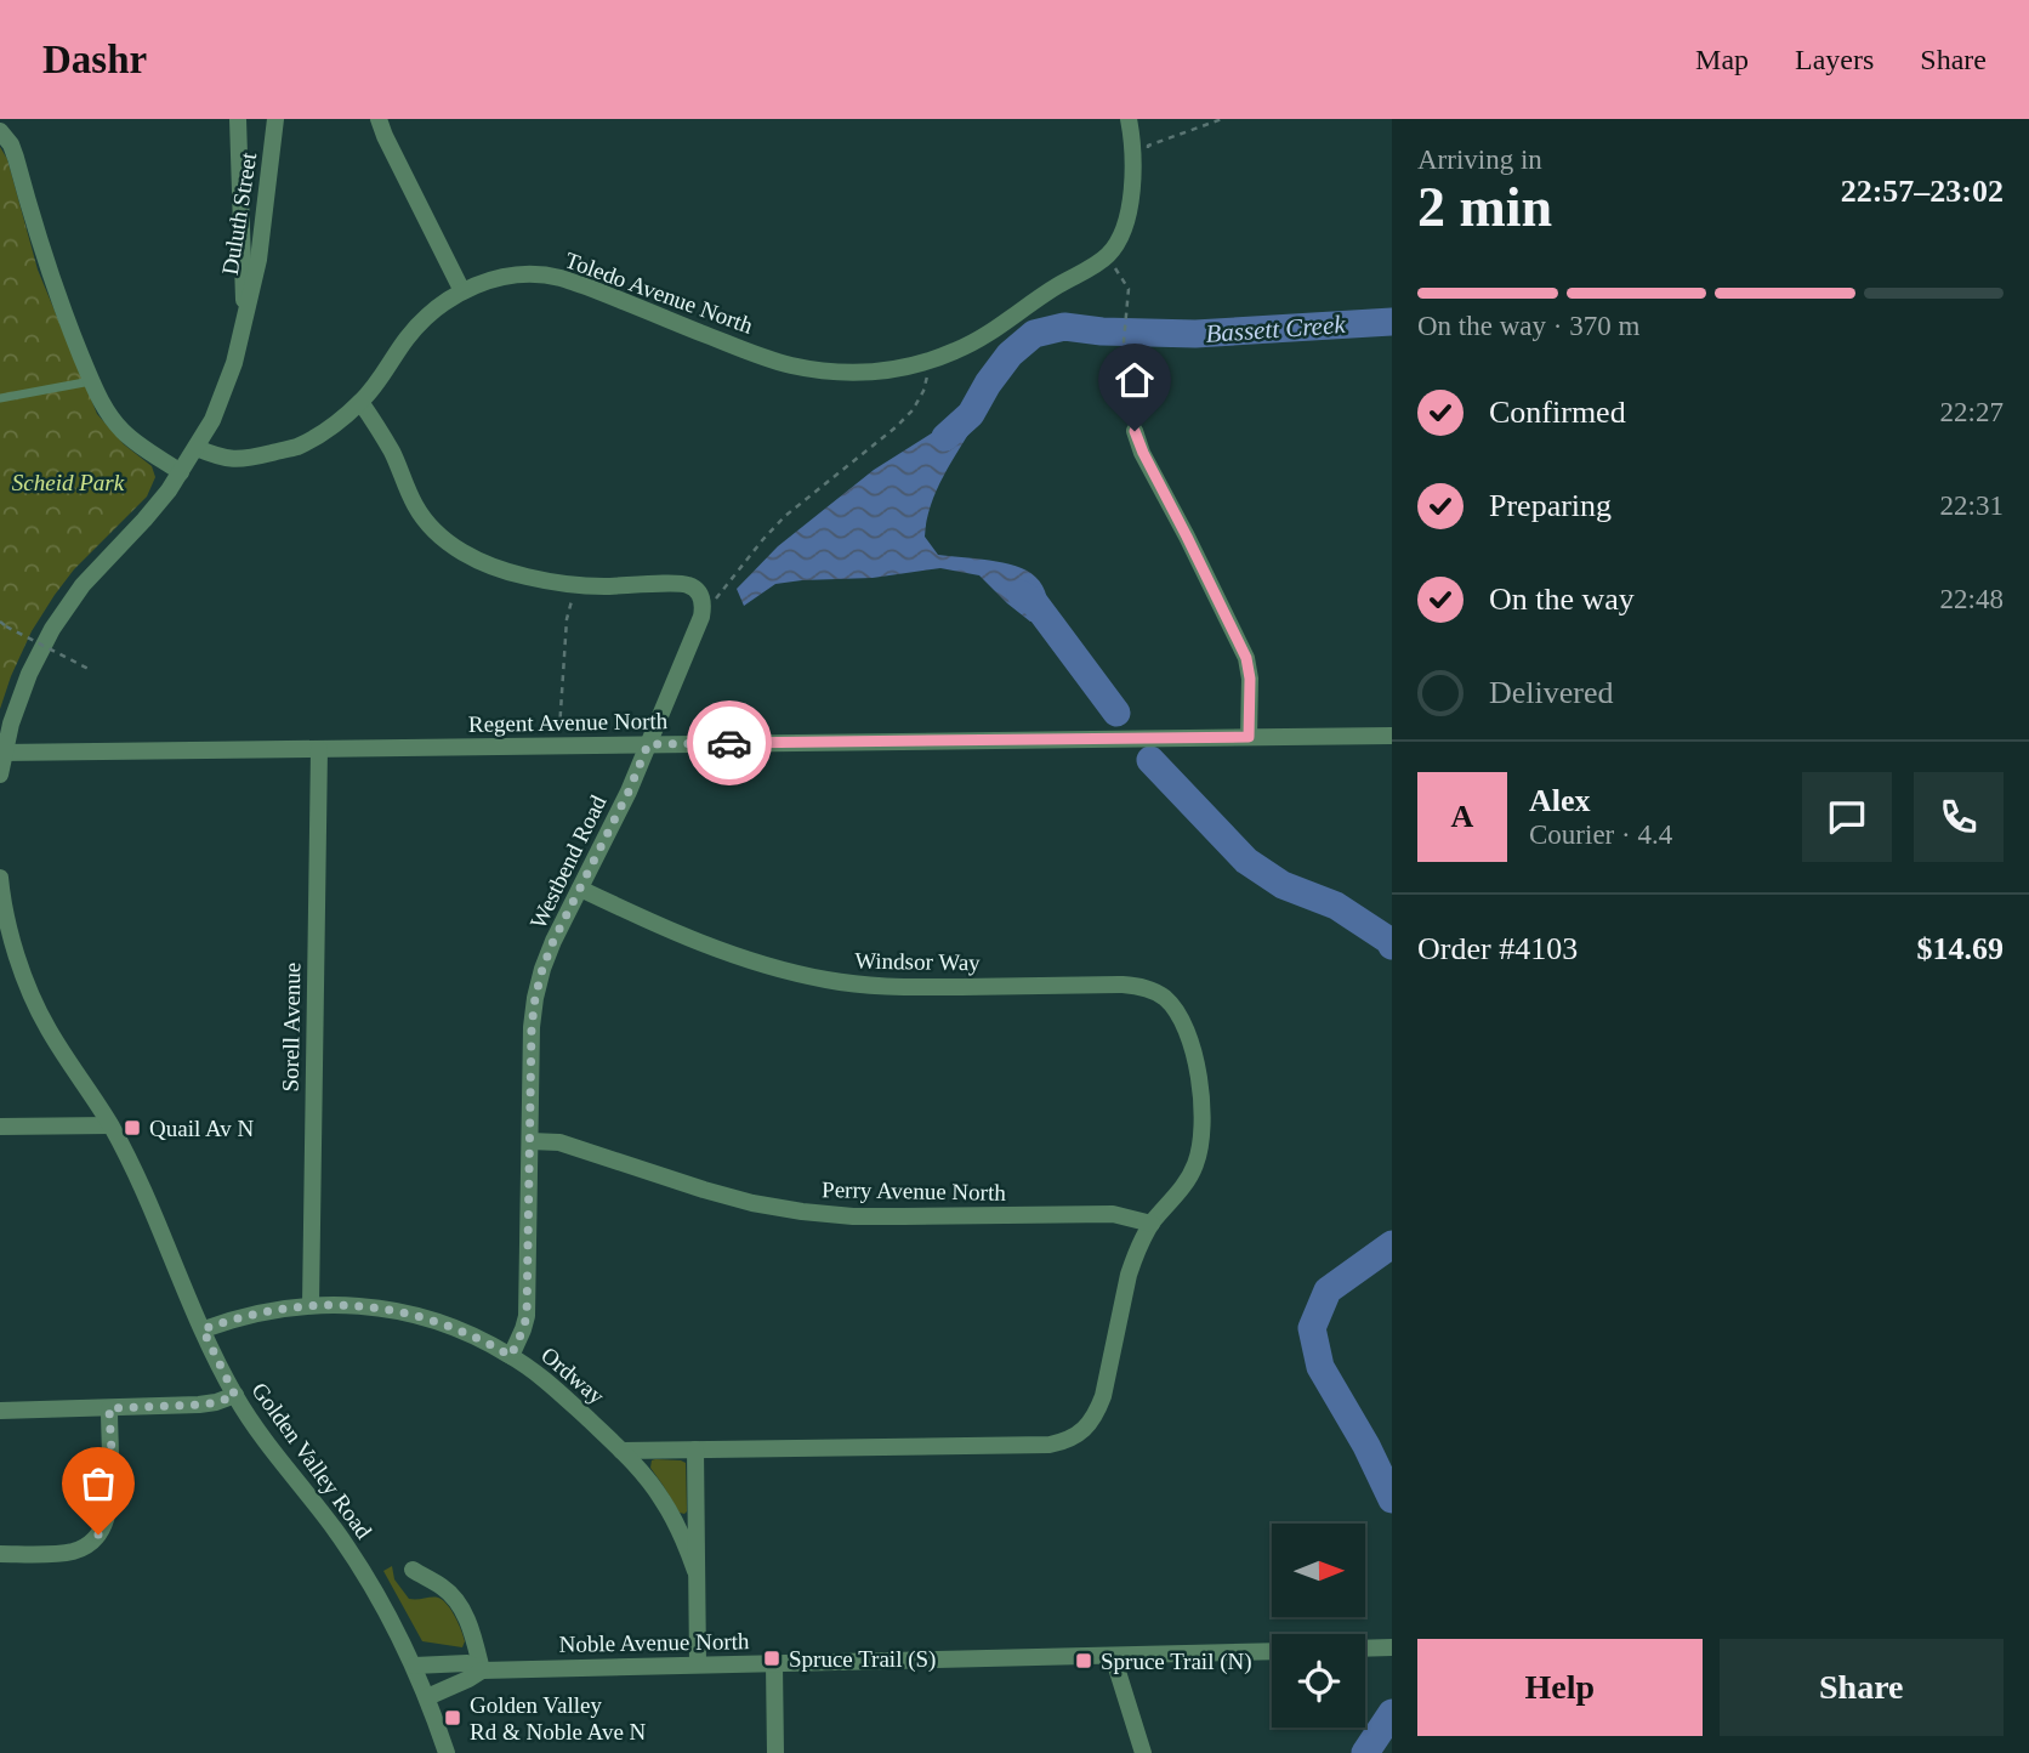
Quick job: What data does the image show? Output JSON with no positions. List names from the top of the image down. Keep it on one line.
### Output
{"streets":{"street":["Duluth Street","Toledo Avenue North","Regent Avenue North","Westbend Road","Windsor Way","Sorell Avenue","Perry Avenue North","Ordway","Golden Valley Road","Noble Avenue North"]},"crossings":[["Duluth Street","Toledo Avenue North"],["Duluth Street","Regent Avenue North"],["Regent Avenue North","Westbend Road"],["Regent Avenue North","Sorell Avenue"],["Westbend Road","Windsor Way"],["Westbend Road","Perry Avenue North"],["Westbend Road","Ordway"],["Windsor Way","Perry Avenue North"],["Sorell Avenue","Ordway"],["Ordway","Golden Valley Road"],["Ordway","Noble Avenue North"],["Golden Valley Road","Noble Avenue North"]],"water":["Bassett Creek"],"parks":["Scheid Park"],"places":{"transit":["Quail Av N","Spruce Trail (S)","Spruce Trail (N)","Golden Valley Rd & Noble Ave N"]},"north":"right","page":{"header":"Dashr","nav":["Map","Layers","Share"],"heading":["2 min","Arriving in","22:57–23:02"],"panel":["Alex","Courier · 4.4","Order #4103","$14.69"],"bar":"On the way · 370 m","list":[["Confirmed","22:27"],["Preparing","22:31"],["On the way","22:48"],"Delivered"],"round":"A","buttons":["Help","Share"]}}
